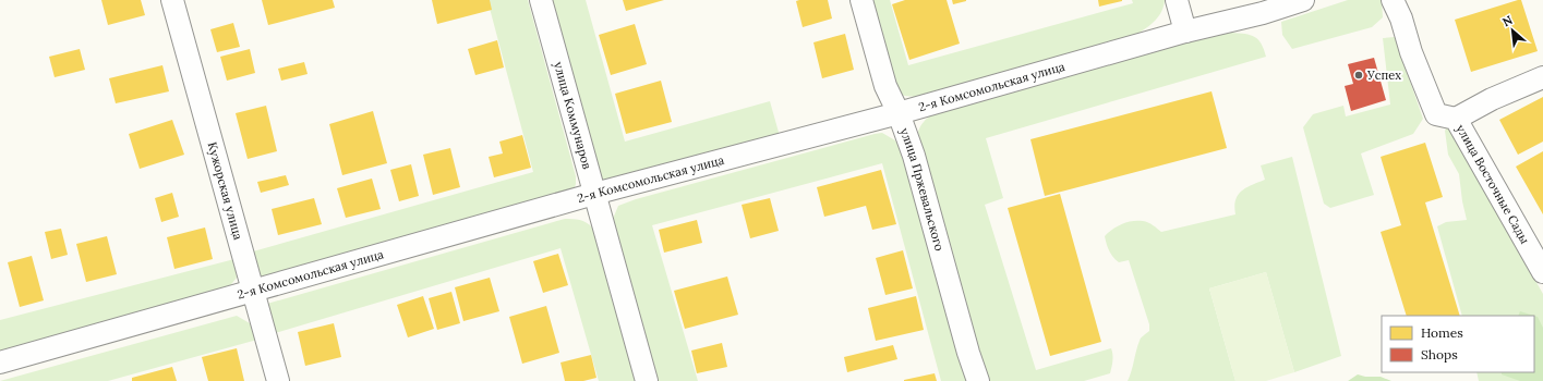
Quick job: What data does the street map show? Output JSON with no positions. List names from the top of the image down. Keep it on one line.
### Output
{"streets":{"street":["2-я Комсомольская улица","улица Коммунаров","улица Восточные Сады","улица Пржевальского","Кужорская улица"]},"crossings":[["2-я Комсомольская улица","улица Коммунаров"],["2-я Комсомольская улица","улица Пржевальского"],["2-я Комсомольская улица","Кужорская улица"]],"places":["Успех"],"legend":["Homes","Shops"],"north":"top left"}
